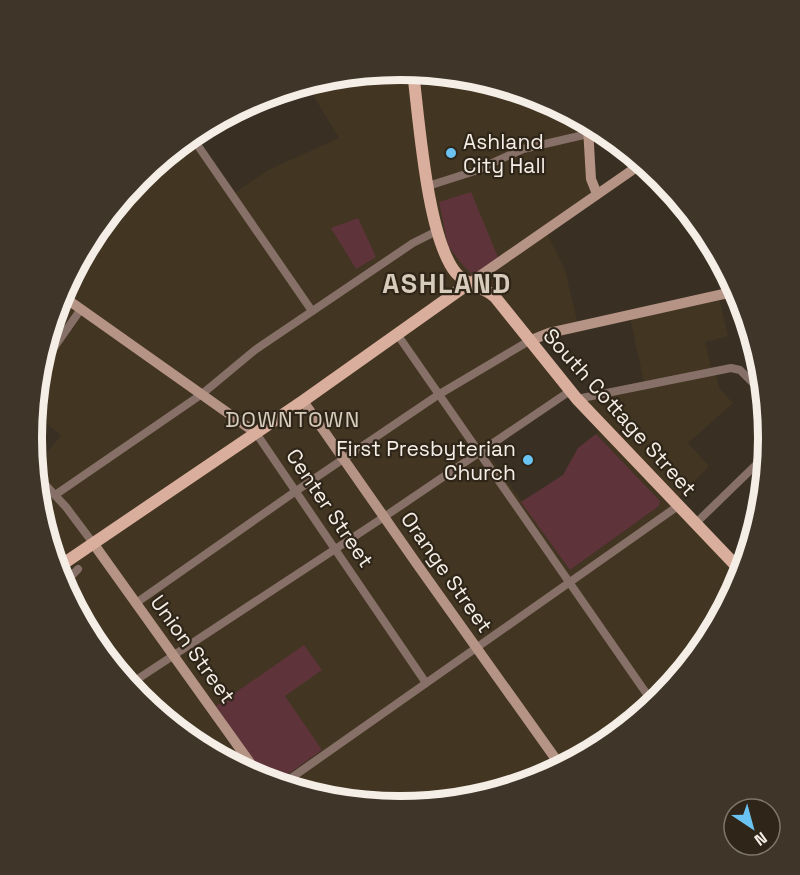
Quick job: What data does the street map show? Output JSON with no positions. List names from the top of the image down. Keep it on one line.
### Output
{"streets":{"main road":["South Cottage Street","Center Street","Orange Street","Union Street"]},"districts":["ASHLAND","DOWNTOWN"],"places":["Ashland City Hall","First Presbyterian Church"],"north":"bottom right"}
